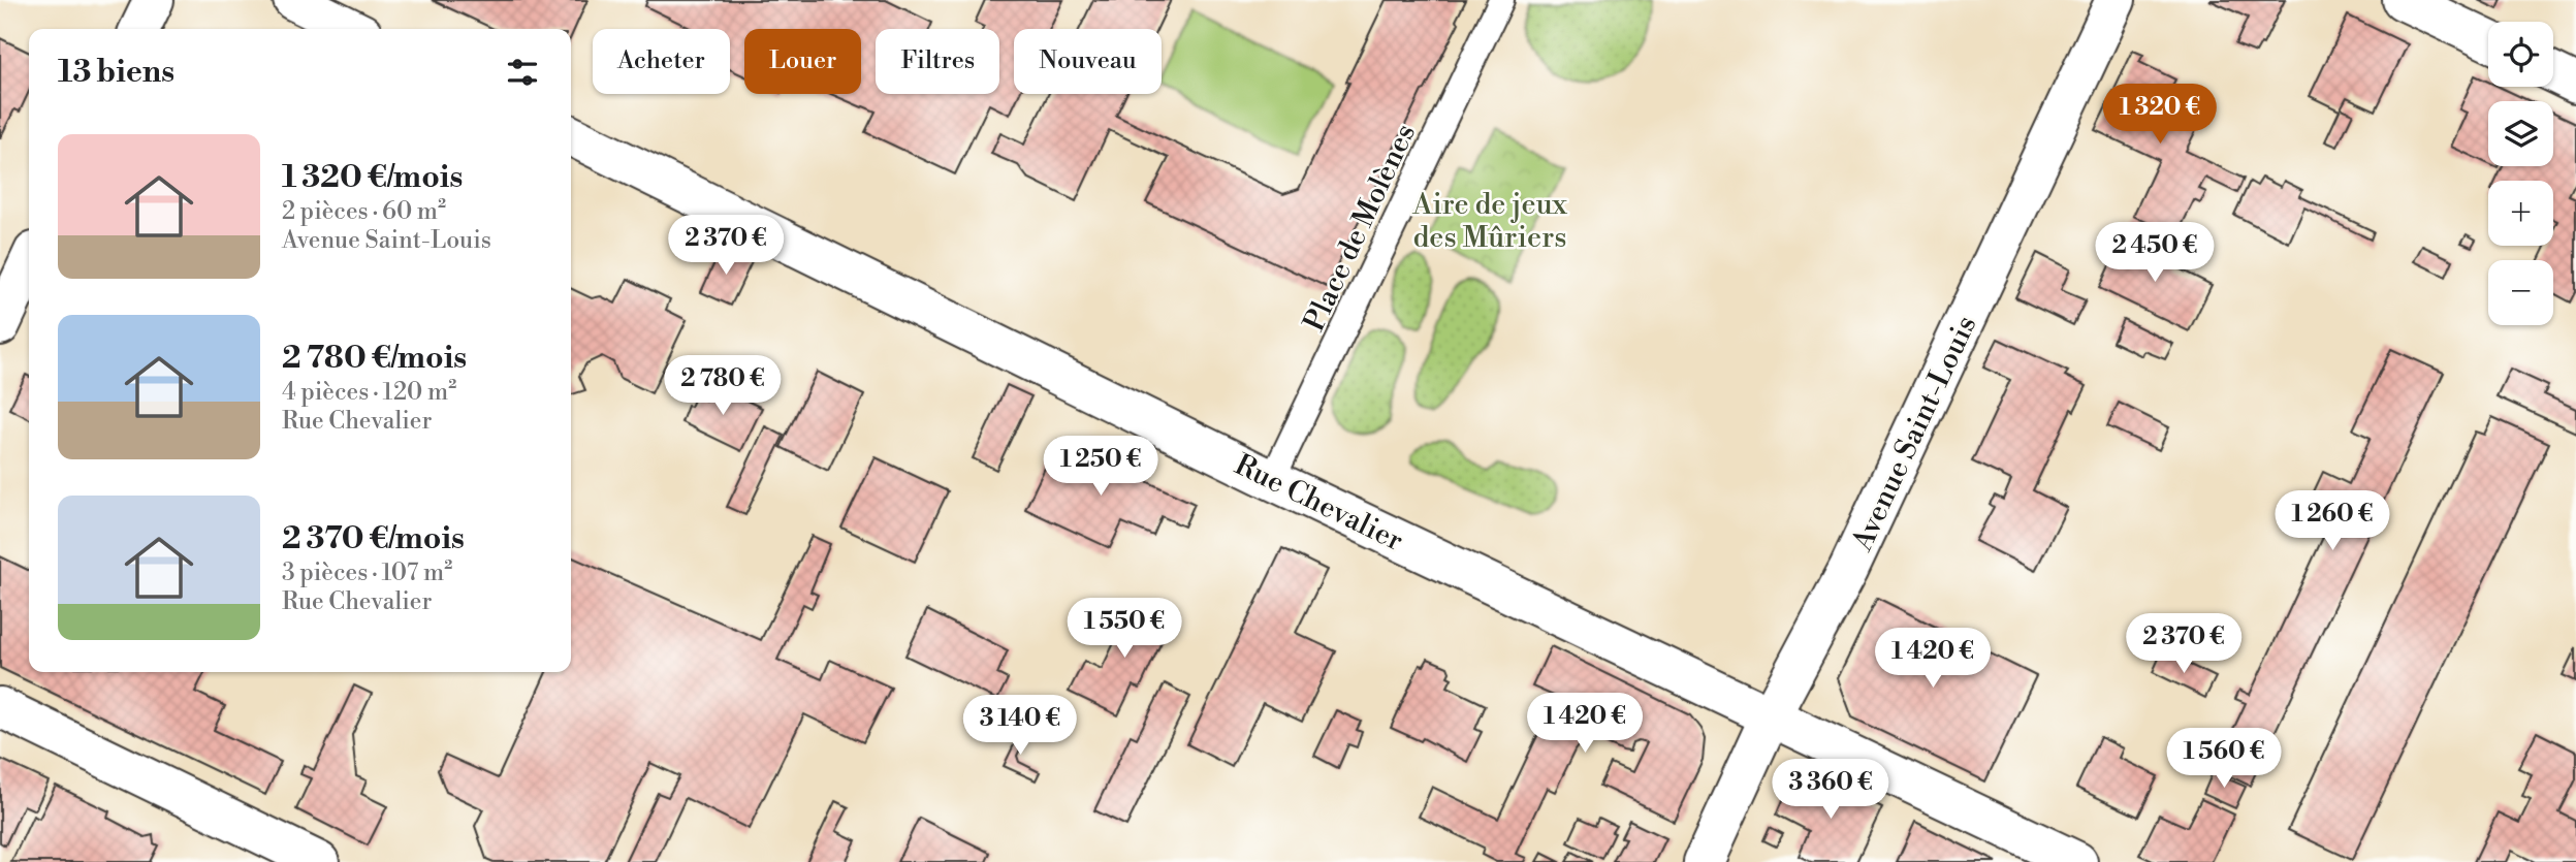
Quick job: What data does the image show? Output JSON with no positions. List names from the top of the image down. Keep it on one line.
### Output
{"streets":{"street":["Avenue Saint-Louis","Rue Chevalier"],"lane":["Place de Molènes"]},"crossings":[["Place de Molènes","Rue Chevalier"],["Avenue Saint-Louis","Rue Chevalier"]],"parks":["Aire de jeux des Mûriers"],"page":{"map_buttons":["+","−"],"chip":["Acheter","Louer","Filtres","Nouveau"],"heading":"13 biens","price":["1 320 €","2 370 €","2 450 €","2 780 €","1 250 €","1 260 €","1 550 €","2 370 €","1 420 €","1 420 €","3 140 €","1 560 €","3 360 €"],"list":[{"name":"1 320 €/mois","note":"2 pièces · 60 m² · Avenue Saint-Louis"},{"name":"2 780 €/mois","note":"4 pièces · 120 m² · Rue Chevalier"},{"name":"2 370 €/mois","note":"3 pièces · 107 m² · Rue Chevalier"}]}}
